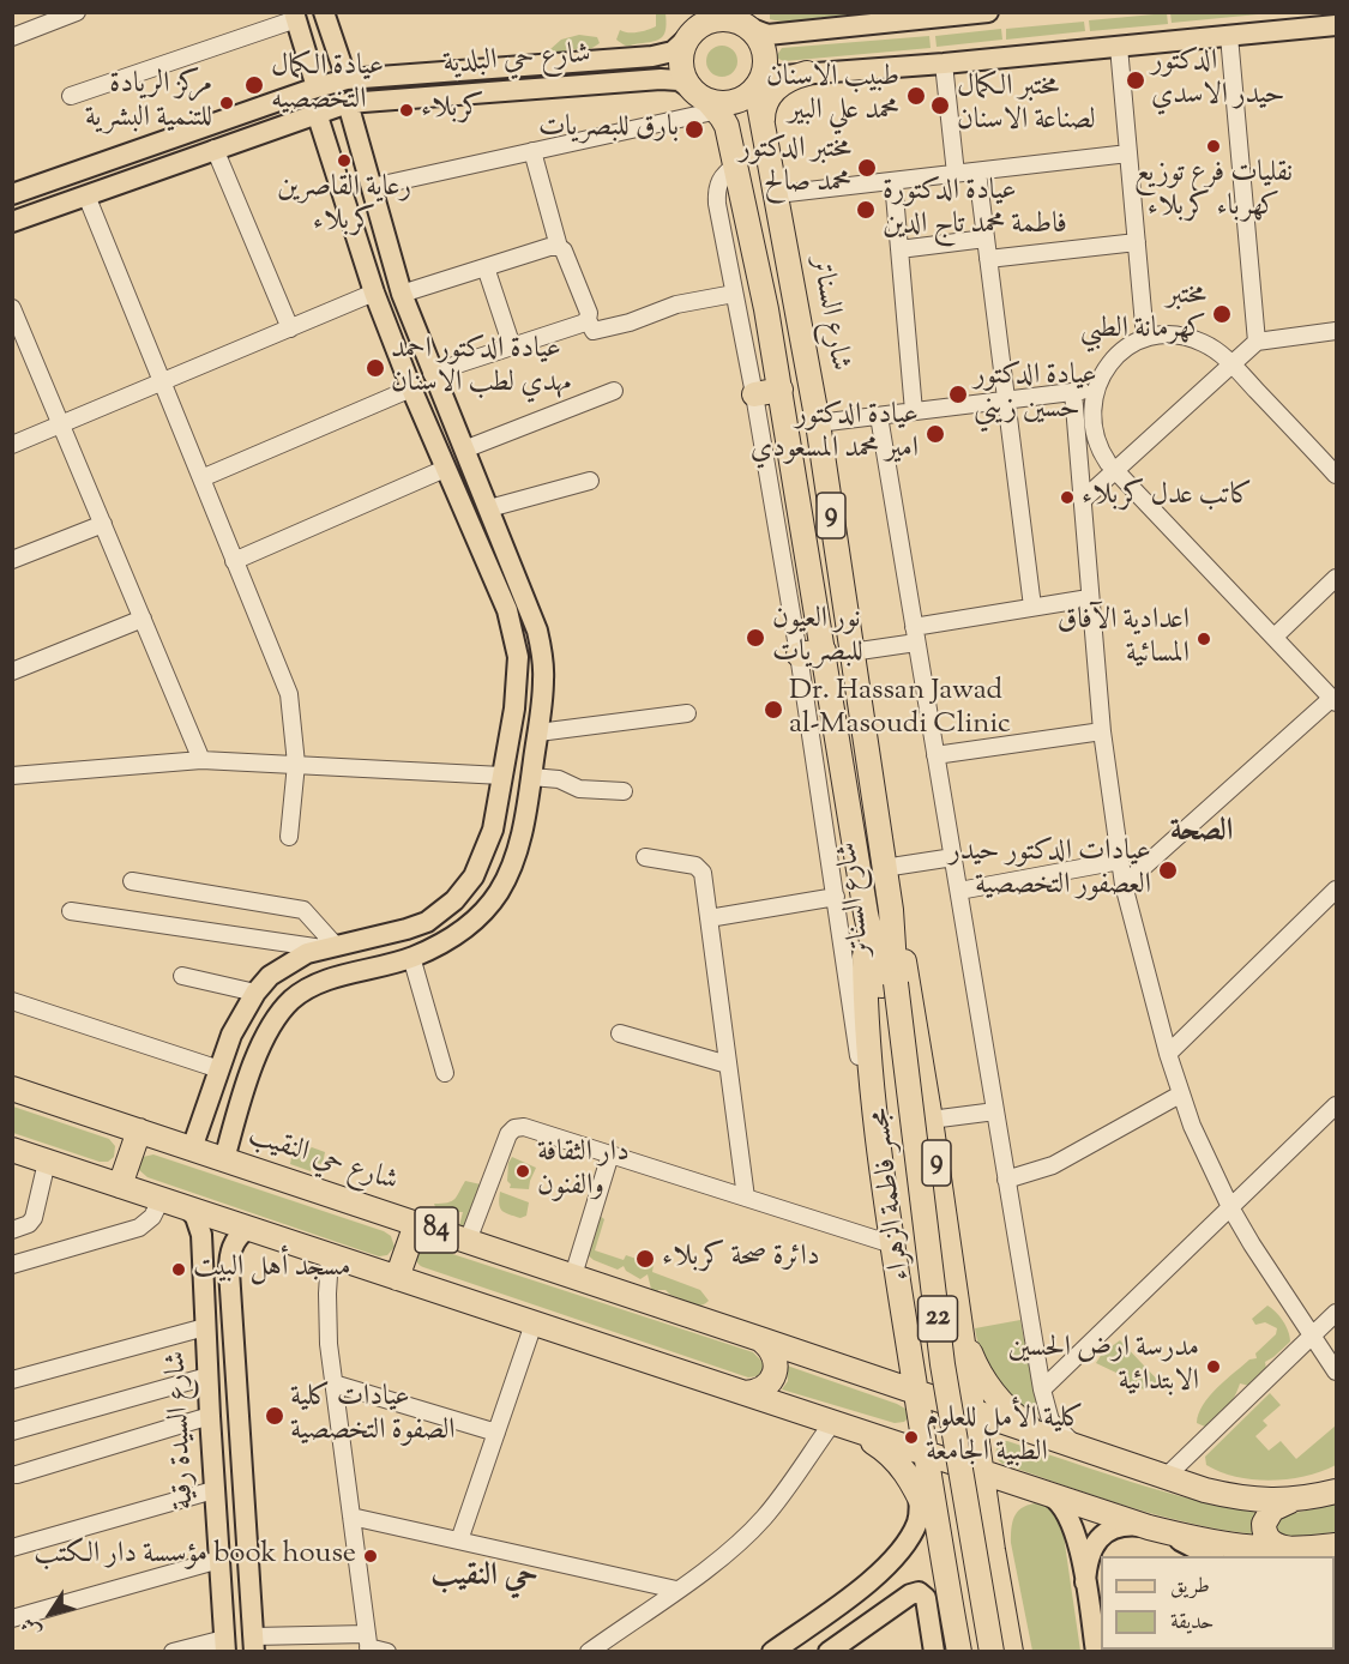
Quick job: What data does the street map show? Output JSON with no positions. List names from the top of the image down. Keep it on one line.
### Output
{"streets":{"highway":["شارع السناتر","9","شارع حي النقيب","مجسر فاطمة الزهراء","84","22"],"main road":["شارع حي البلدية","شارع السيدة رقية"]},"crossings":[["شارع حي البلدية","شارع السناتر"],["شارع حي البلدية","9"],["شارع السناتر","9"],["شارع السناتر","مجسر فاطمة الزهراء"],["9","84"],["شارع حي النقيب","84"],["84","شارع السيدة رقية"]],"districts":["الصحة","حي النقيب"],"places":["الدكتور حيدر الاسدي","عيادة الكمال التخصصيه","طبيب الاسنان محمد علي البير","مركز الريادة للتنمية البشرية","مختبر الكمال لصناعة الاسنان","كربلاء","بارق للبصريات","نقليات فرع توزيع كهرباء كربلاء","رعاية القاصرين كربلاء","مختبر الدكتور محمد صالح","عيادة الدكتورة فاطمة محمد تاج الدين","مختبر كهرمانة الطبي","عيادة الدكتور احمد مهدي لطب الاسنان","عيادة الدكتور حسين زيني","عيادة الدكتور امير محمد المسعودي","كاتب عدل كربلاء","نور العيون للبصريات","اعدادية الآفاق المسائية","Dr. Hassan Jawad al-Masoudi Clinic","عيادات الدكتور حيدر العصفور التخصصية","دار الثقافة والفنون","دائرة صحة كربلاء","مسجد أهل البيت","مدرسة ارض الحسين الابتدائية","عيادات كلية الصفوة التخصصية","كلية الأمل للعلوم الطبية الجامعة","مؤسسة دار الكتب book house"],"legend":["طريق","حديقة"],"north":"bottom left"}
